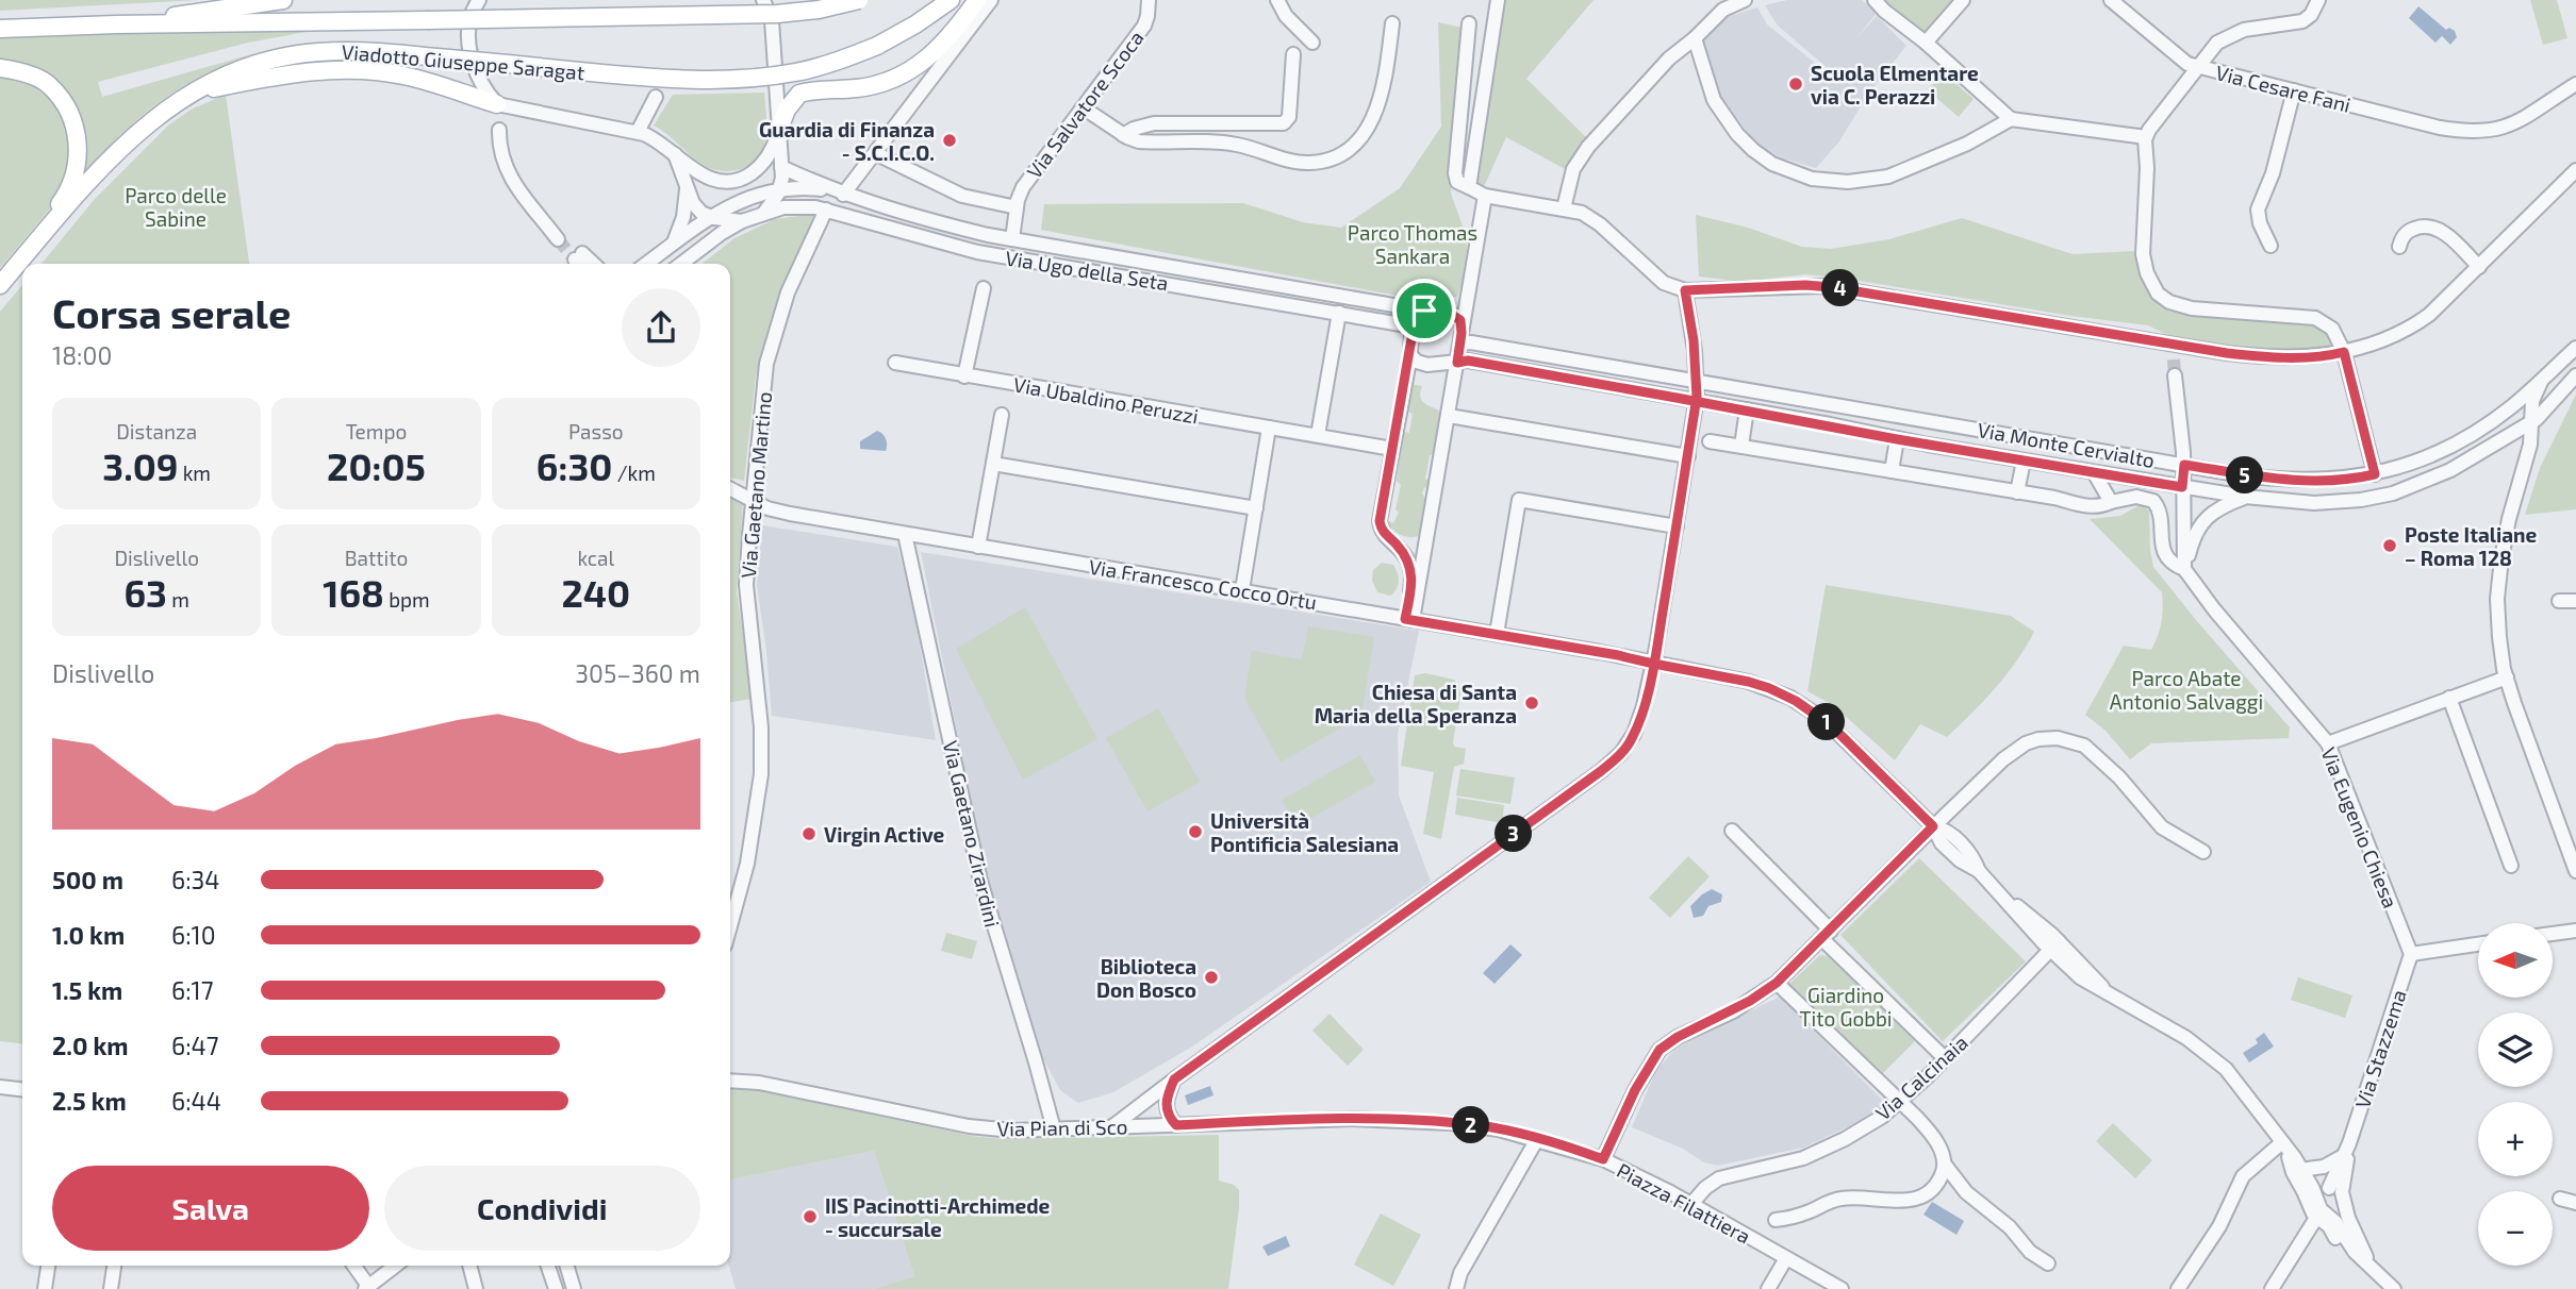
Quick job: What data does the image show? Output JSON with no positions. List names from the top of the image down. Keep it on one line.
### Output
{"streets":{"main road":["Viadotto Giuseppe Saragat"],"street":["Via Cesare Fani","Via Salvatore Scoca","Via Ugo della Seta","Via Ubaldino Peruzzi","Via Monte Cervialto","Via Gaetano Martino","Via Francesco Cocco Ortu","Via Eugenio Chiesa","Via Gaetano Zirardini","Via Stazzema","Via Calcinaia","Via Pian di Sco","Piazza Filattiera"]},"crossings":[["Via Salvatore Scoca","Via Ugo della Seta"],["Via Ugo della Seta","Via Monte Cervialto"],["Via Ugo della Seta","Via Gaetano Martino"],["Via Gaetano Martino","Via Francesco Cocco Ortu"],["Via Francesco Cocco Ortu","Via Gaetano Zirardini"],["Via Francesco Cocco Ortu","Via Calcinaia"],["Via Eugenio Chiesa","Via Stazzema"],["Via Gaetano Zirardini","Via Pian di Sco"],["Via Calcinaia","Piazza Filattiera"],["Via Pian di Sco","Piazza Filattiera"]],"parks":["Parco delle Sabine","Parco Thomas Sankara","Parco Abate Antonio Salvaggi","Giardino Tito Gobbi"],"places":["Scuola Elmentare via C. Perazzi","Guardia di Finanza - S.C.I.C.O.","Poste Italiane – Roma 128","Chiesa di Santa Maria della Speranza","Università Pontificia Salesiana","Virgin Active","Biblioteca Don Bosco","IIS Pacinotti-Archimede - succursale"],"north":"left","page":{"heading":["Corsa serale","18:00"],"pins":["4","5","1","3","2"],"stats":[["Distanza","3.09 km"],["Tempo","20:05"],["Passo","6:30 /km"],["Dislivello","63 m"],["Battito","168 bpm"],["kcal","240"]],"chart":["Dislivello","305–360 m"],"list":[{"name":"500 m","note":"6:34"},{"name":"1.0 km","note":"6:10"},{"name":"1.5 km","note":"6:17"},{"name":"2.0 km","note":"6:47"},{"name":"2.5 km","note":"6:44"}],"map_buttons":["+","−"],"buttons":["Salva","Condividi"]}}
